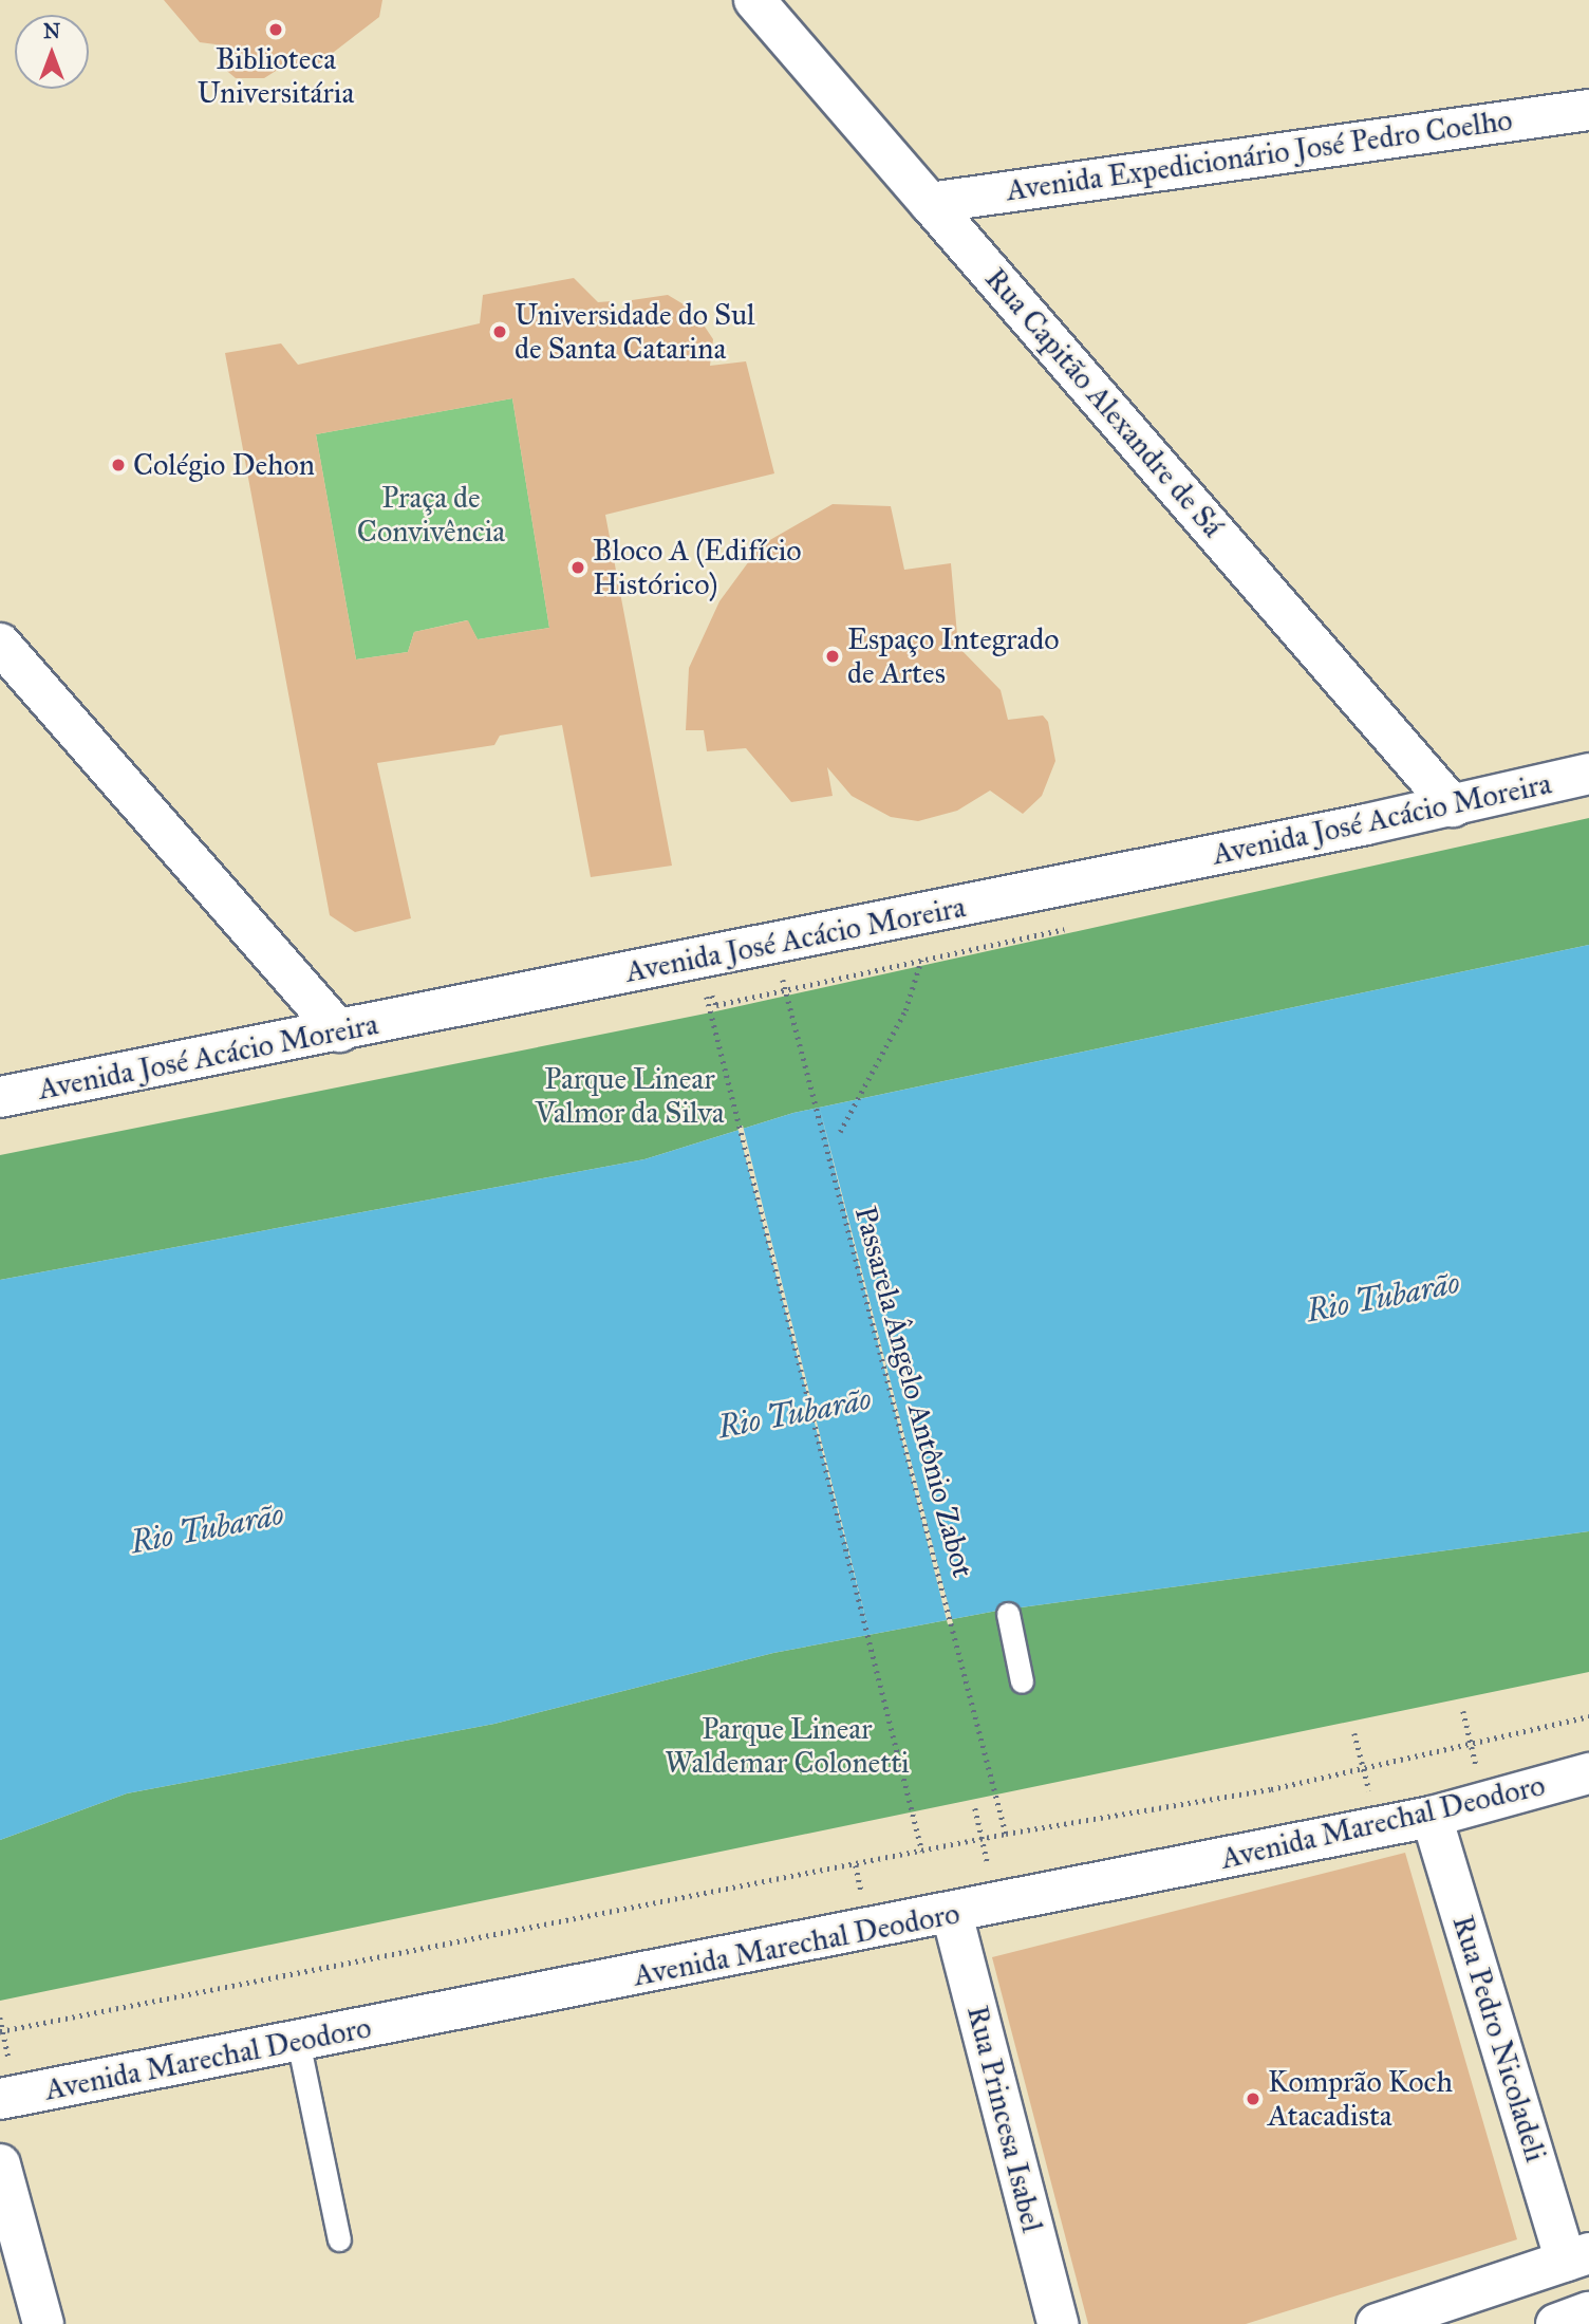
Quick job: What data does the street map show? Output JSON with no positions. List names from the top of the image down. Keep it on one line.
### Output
{"streets":{"main road":["Avenida Expedicionário José Pedro Coelho","Rua Capitão Alexandre de Sá","Avenida José Acácio Moreira","Avenida Marechal Deodoro","Rua Pedro Nicoladeli","Rua Princesa Isabel"],"path":["Passarela Ângelo Antônio Zabot"]},"crossings":[["Avenida Expedicionário José Pedro Coelho","Rua Capitão Alexandre de Sá"],["Rua Capitão Alexandre de Sá","Avenida José Acácio Moreira"],["Avenida Marechal Deodoro","Rua Pedro Nicoladeli"],["Avenida Marechal Deodoro","Rua Princesa Isabel"]],"water":["Rio Tubarão"],"parks":["Praça de Convivência","Parque Linear Valmor da Silva","Parque Linear Waldemar Colonetti"],"places":["Biblioteca Universitária","Universidade do Sul de Santa Catarina","Colégio Dehon","Bloco A (Edifício Histórico)","Espaço Integrado de Artes","Komprão Koch Atacadista"],"north":"top"}
